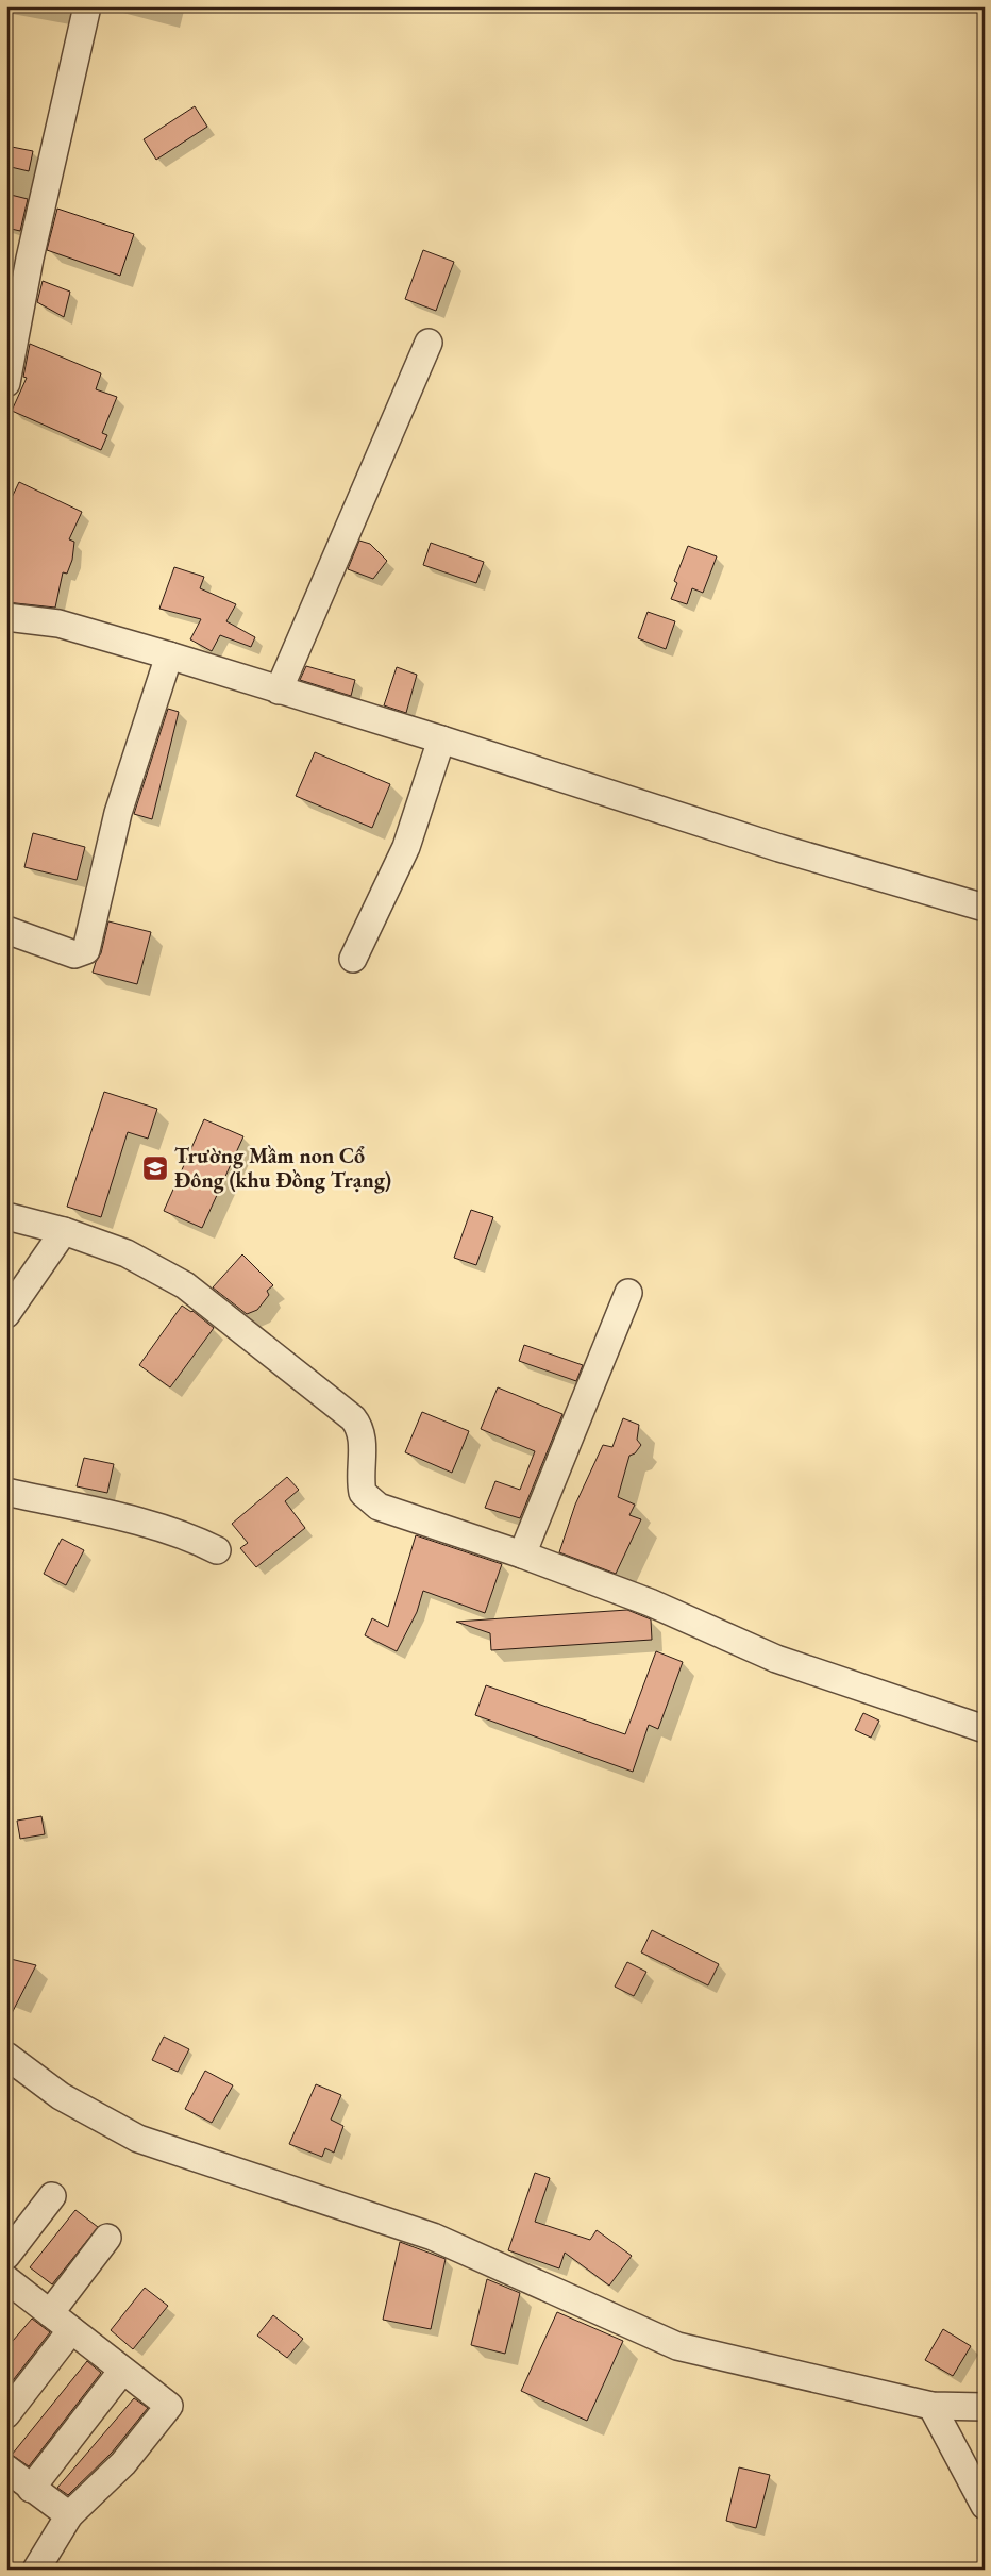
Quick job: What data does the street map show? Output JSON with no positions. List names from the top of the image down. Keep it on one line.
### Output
{"places":{"school or university":["Trường Mầm non Cổ Đông (khu Đồng Trạng)"]}}
